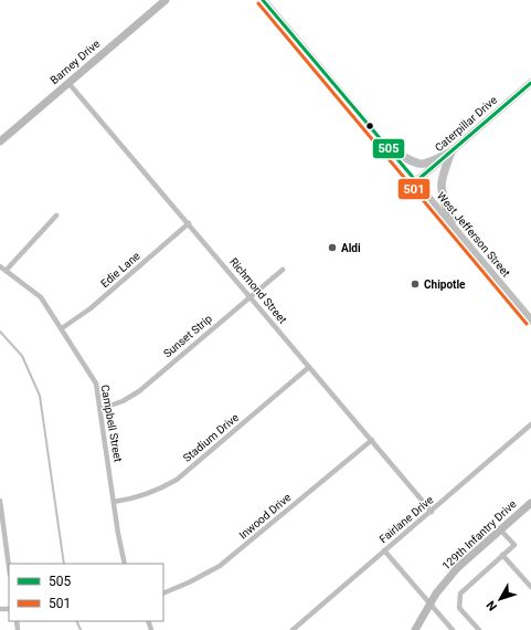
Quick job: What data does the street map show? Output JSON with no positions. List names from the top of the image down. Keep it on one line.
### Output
{"streets":{"main road":["West Jefferson Street"],"street":["Barney Drive","Caterpillar Drive","Edie Lane","Richmond Street","Sunset Strip","Campbell Street","Stadium Drive","Inwood Drive","Fairlane Drive","129th Infantry Drive"]},"crossings":[["Barney Drive","Richmond Street"],["Caterpillar Drive","West Jefferson Street"],["Edie Lane","Richmond Street"],["Edie Lane","Campbell Street"],["Richmond Street","Sunset Strip"],["Richmond Street","Stadium Drive"],["Richmond Street","Inwood Drive"],["Richmond Street","Fairlane Drive"],["Sunset Strip","Campbell Street"],["Campbell Street","Stadium Drive"]],"places":["Aldi","Chipotle"],"lines":["transit line 505","transit line 501"],"legend":["505","501"],"north":"bottom left"}
